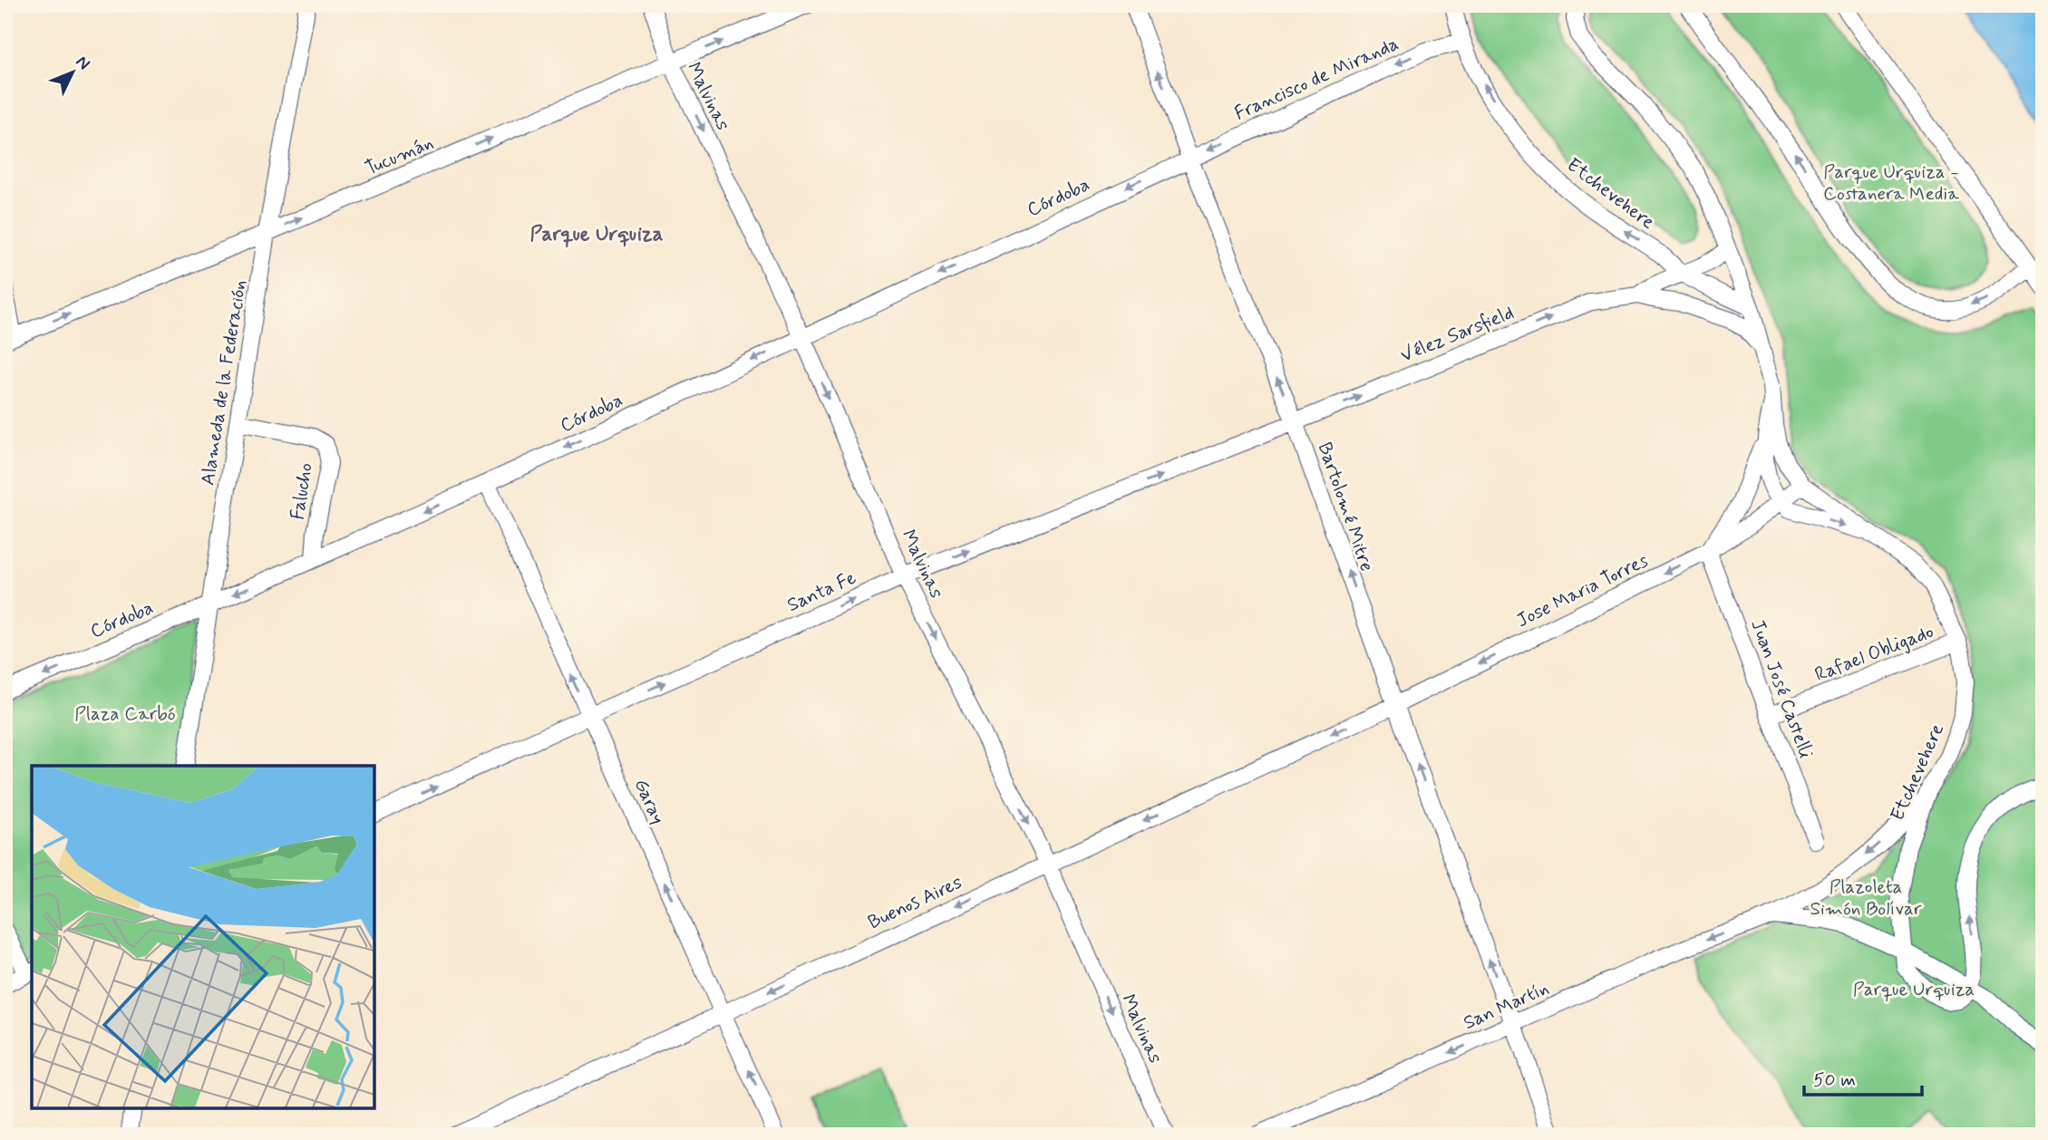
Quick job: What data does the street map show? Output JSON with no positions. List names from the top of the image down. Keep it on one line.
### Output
{"streets":{"street":["Francisco de Miranda","Malvinas","Tucumán","Etchevehere","Córdoba","Vélez Sarsfield","Alameda de la Federación","Falucho","Bartolomé Mitre","Jose Maria Torres","Santa Fe","Rafael Obligado","Juan José Castelli","Garay","Buenos Aires","San Martín"]},"crossings":[["Francisco de Miranda","Etchevehere"],["Francisco de Miranda","Córdoba"],["Francisco de Miranda","Bartolomé Mitre"],["Malvinas","Tucumán"],["Malvinas","Córdoba"],["Malvinas","Santa Fe"],["Malvinas","Buenos Aires"],["Tucumán","Alameda de la Federación"],["Etchevehere","Vélez Sarsfield"],["Etchevehere","Jose Maria Torres"],["Etchevehere","Rafael Obligado"],["Etchevehere","San Martín"],["Córdoba","Alameda de la Federación"],["Córdoba","Falucho"],["Córdoba","Bartolomé Mitre"],["Córdoba","Garay"],["Vélez Sarsfield","Bartolomé Mitre"],["Vélez Sarsfield","Santa Fe"],["Alameda de la Federación","Falucho"],["Bartolomé Mitre","Jose Maria Torres"],["Bartolomé Mitre","Santa Fe"],["Bartolomé Mitre","Buenos Aires"],["Bartolomé Mitre","San Martín"],["Jose Maria Torres","Juan José Castelli"],["Jose Maria Torres","Buenos Aires"],["Santa Fe","Garay"],["Rafael Obligado","Juan José Castelli"],["Garay","Buenos Aires"]],"one_way":["Francisco de Miranda","Malvinas","Tucumán","Córdoba","Vélez Sarsfield","Bartolomé Mitre","Jose Maria Torres","Santa Fe","Garay","Buenos Aires","San Martín"],"districts":["Parque Urquiza"],"parks":["Parque Urquiza - Costanera Media","Plaza Carbó","Plazoleta Simón Bolívar","Parque Urquiza"],"scale_bar":"50 m","north":"top right"}
